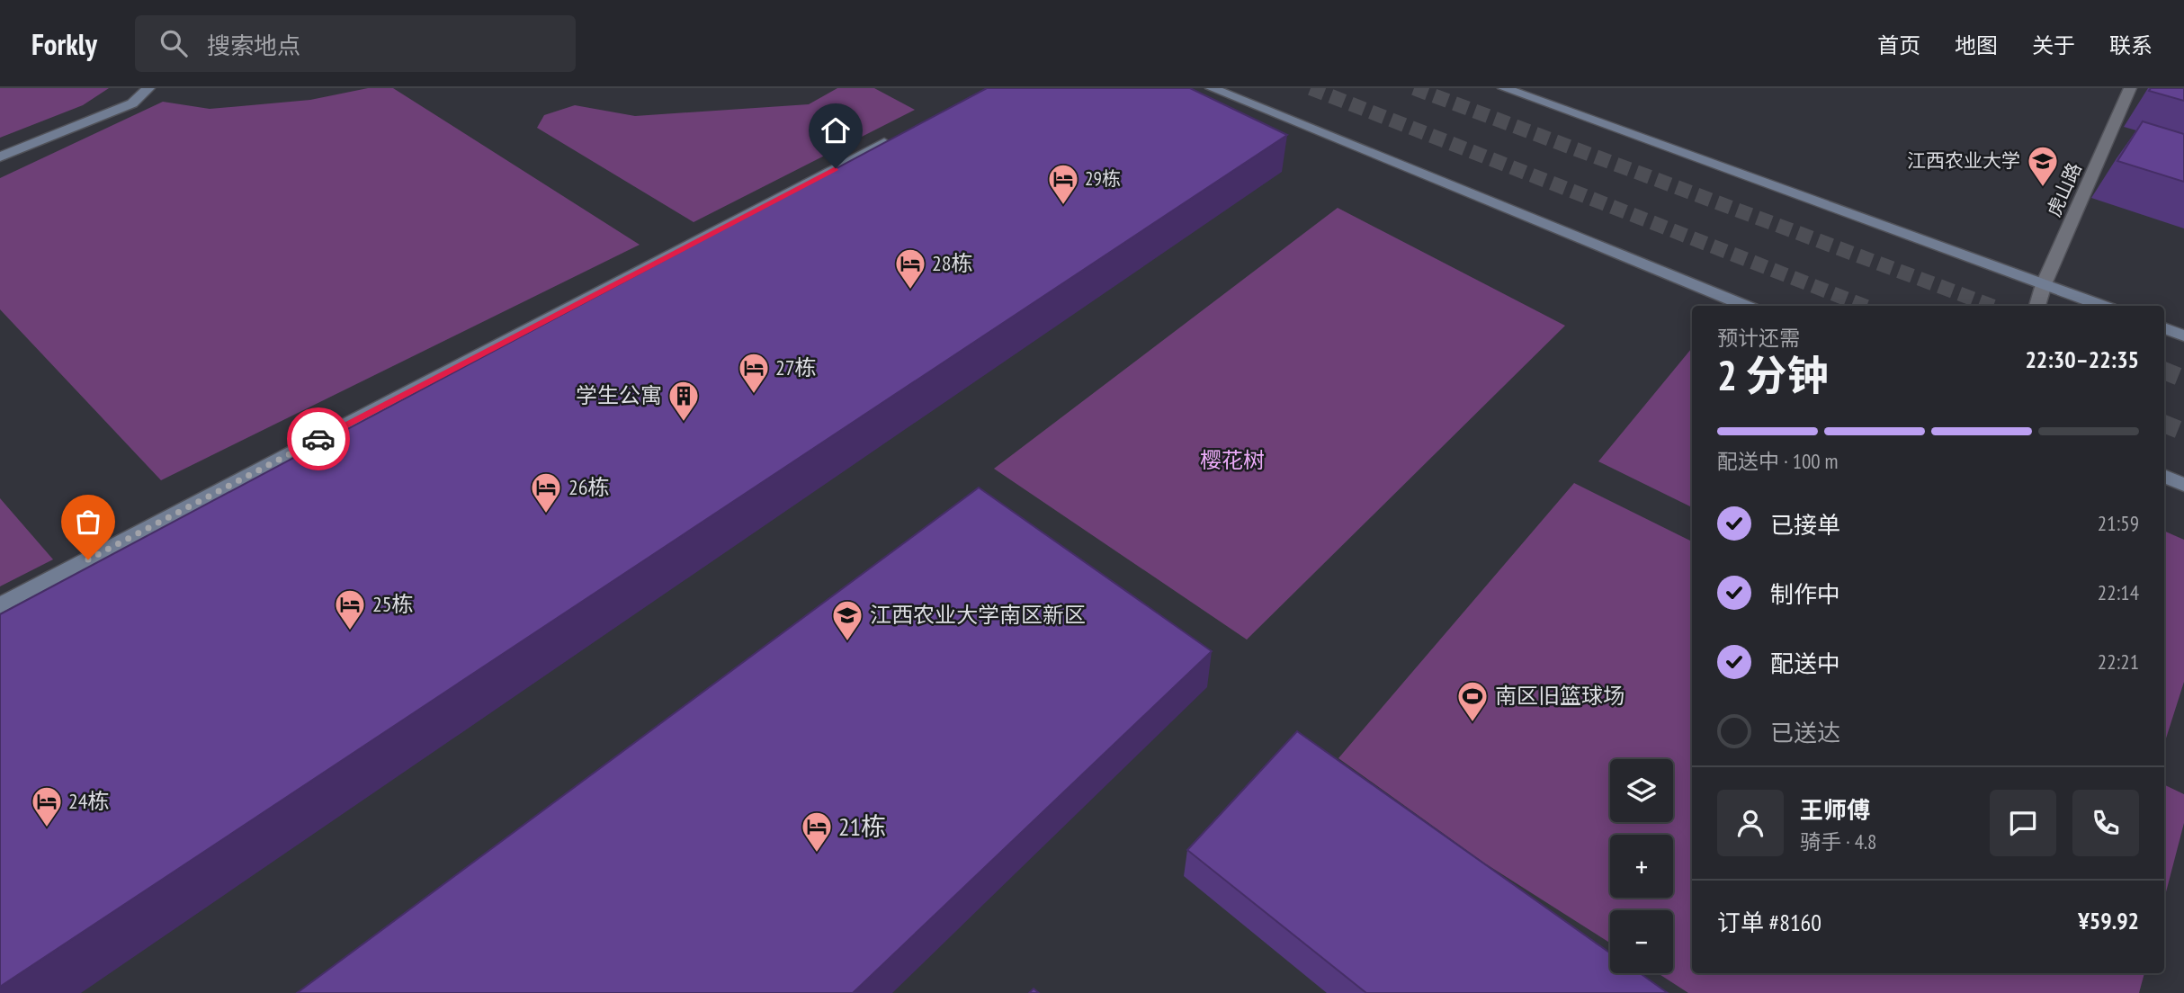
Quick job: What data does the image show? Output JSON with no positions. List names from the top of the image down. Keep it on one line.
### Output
{"streets":{"lane":["虎山路"]},"parks":["樱花树"],"places":{"school or university":["江西农业大学","江西农业大学南区新区"],"hotel":["29栋","28栋","27栋","26栋","25栋","24栋","21栋"],"building":["学生公寓"],"sports":["南区旧篮球场"]},"page":{"header":"Forkly","search":"搜索地点","nav":["首页","地图","关于","联系"],"heading":["2 分钟","预计还需","22:30–22:35"],"panel":["王师傅","骑手 · 4.8","订单 #8160","¥59.92"],"bar":"配送中 · 100 m","list":[["已接单","21:59"],["制作中","22:14"],["配送中","22:21"],"已送达"],"map_buttons":["+","−"]}}
